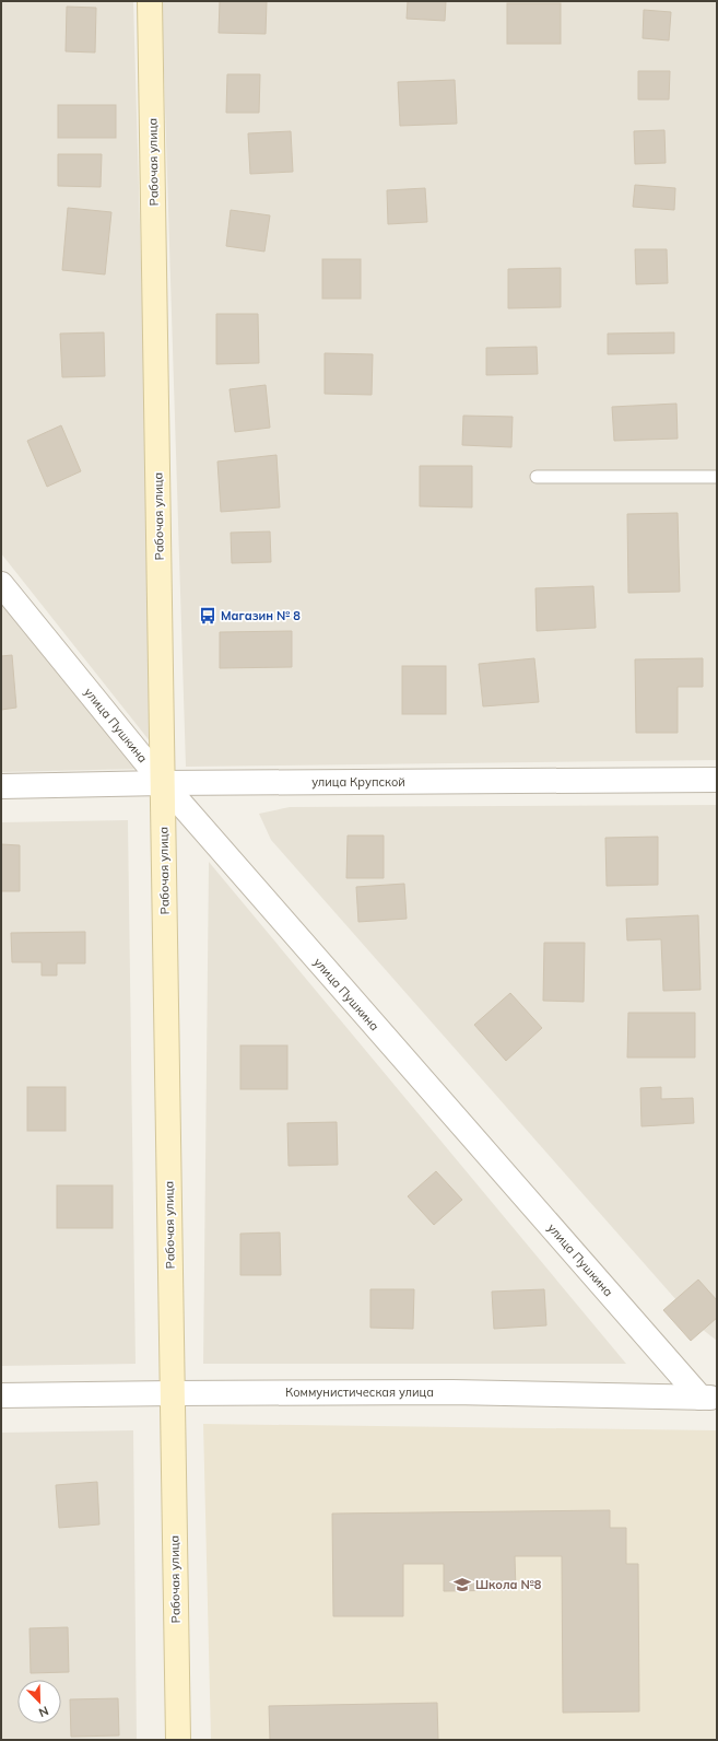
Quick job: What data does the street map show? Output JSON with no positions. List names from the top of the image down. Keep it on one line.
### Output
{"streets":{"main road":["Рабочая улица"],"street":["улица Пушкина","улица Крупской","Коммунистическая улица"]},"crossings":[["Рабочая улица","улица Пушкина"],["Рабочая улица","улица Крупской"],["Рабочая улица","Коммунистическая улица"],["улица Пушкина","улица Крупской"],["улица Пушкина","Коммунистическая улица"]],"places":{"bus stop":["Магазин № 8"],"school or university":["Школа №8"]},"north":"bottom right"}
